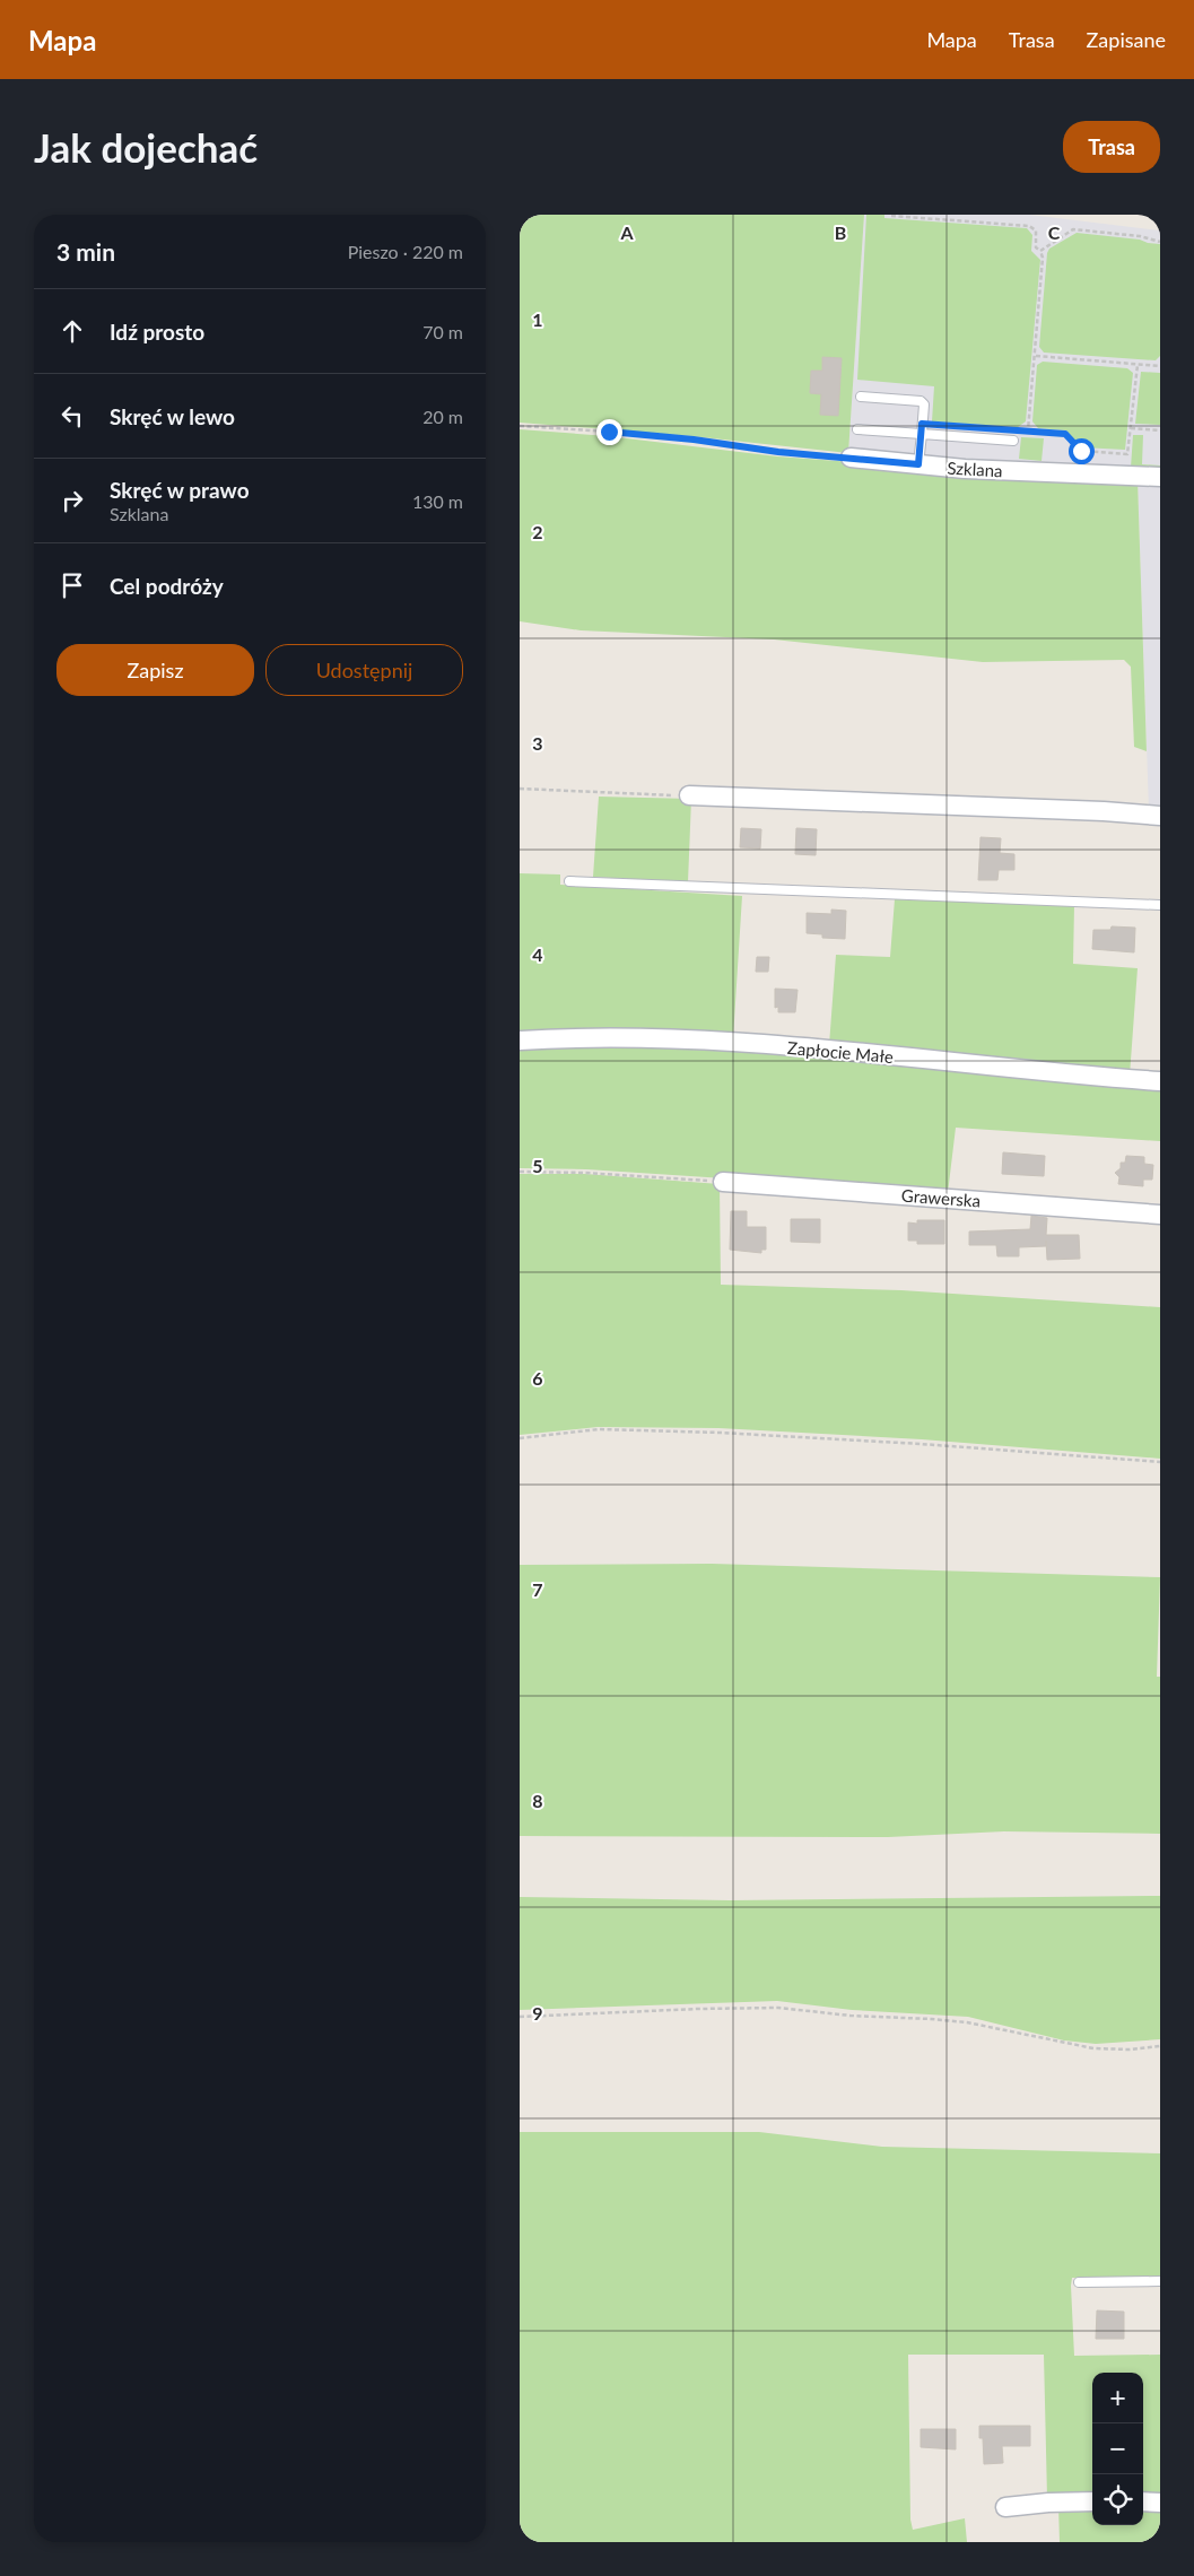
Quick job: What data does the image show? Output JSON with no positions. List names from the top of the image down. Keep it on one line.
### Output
{"streets":{"street":["Szklana","Zapłocie Małe","Grawerska"]},"page":{"header":"Mapa","nav":["Mapa","Trasa","Zapisane"],"buttons":["Trasa",["Zapisz","Udostępnij"]],"title":"Jak dojechać","heading":["3 min","Pieszo · 220 m"],"list":[["Idź prosto","70 m"],["Skręć w lewo","20 m"],["Skręć w prawo","Szklana","130 m"],"Cel podróży"],"map_buttons":["+","−"]},"grid":{"columns":["A","B","C"],"rows":["1","2","3","4","5","6","7","8","9"]}}
